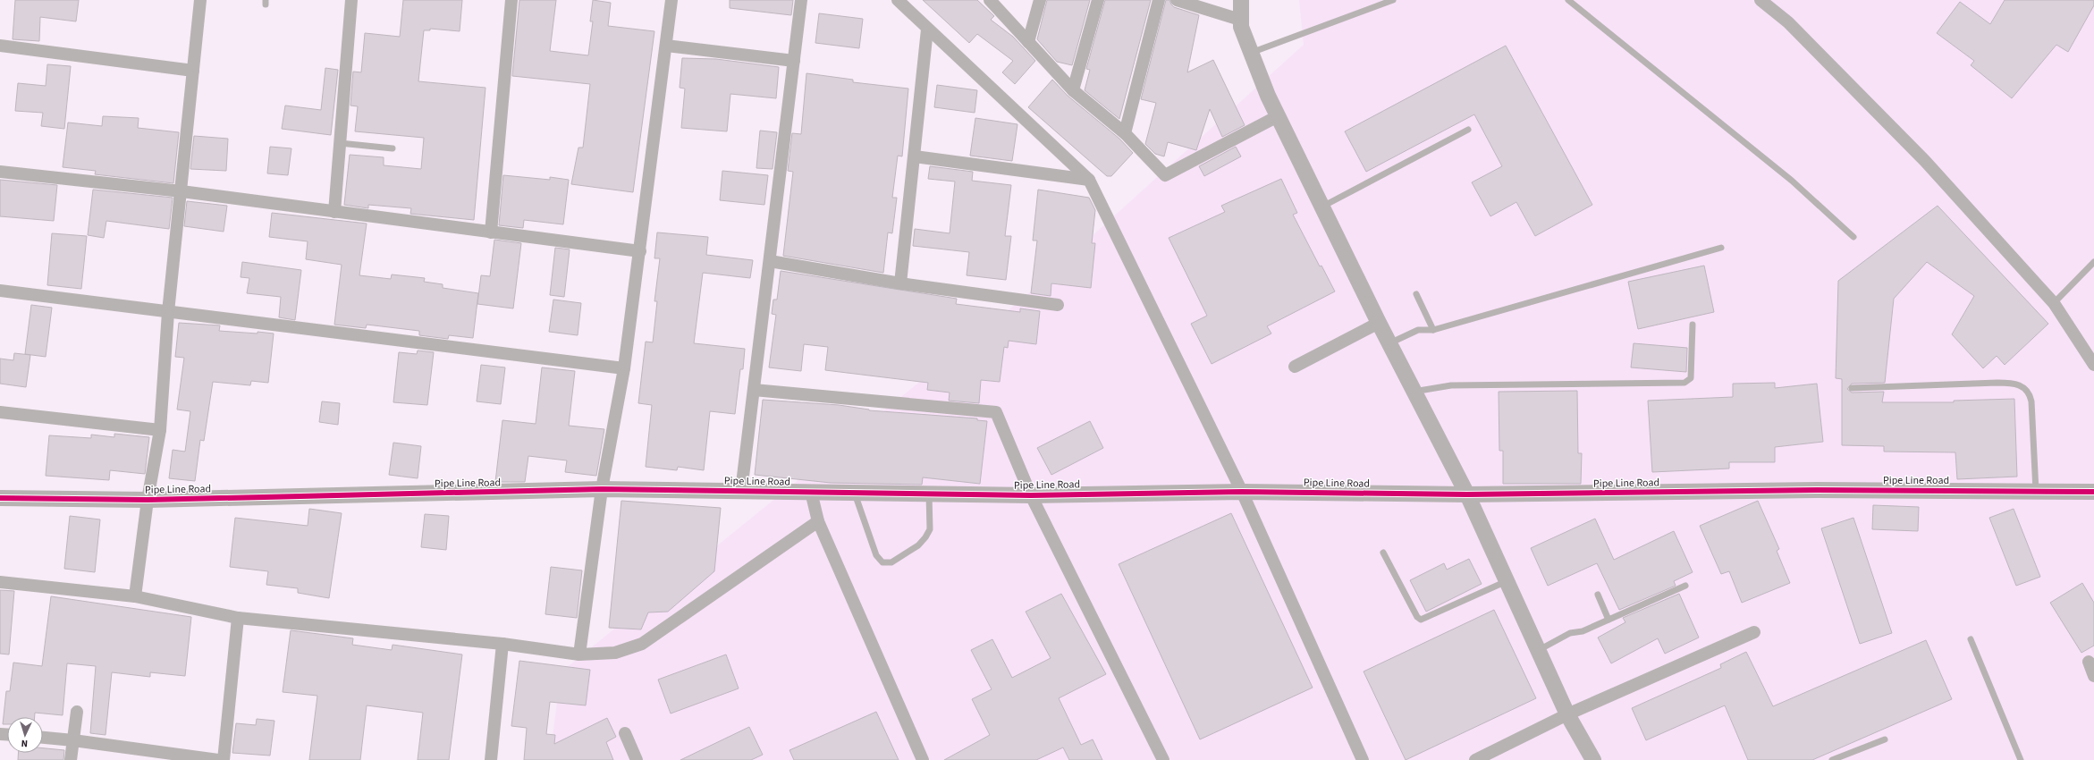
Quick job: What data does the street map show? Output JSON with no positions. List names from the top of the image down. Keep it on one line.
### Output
{"streets":{"street":["Pipe Line Road"]},"north":"bottom"}
